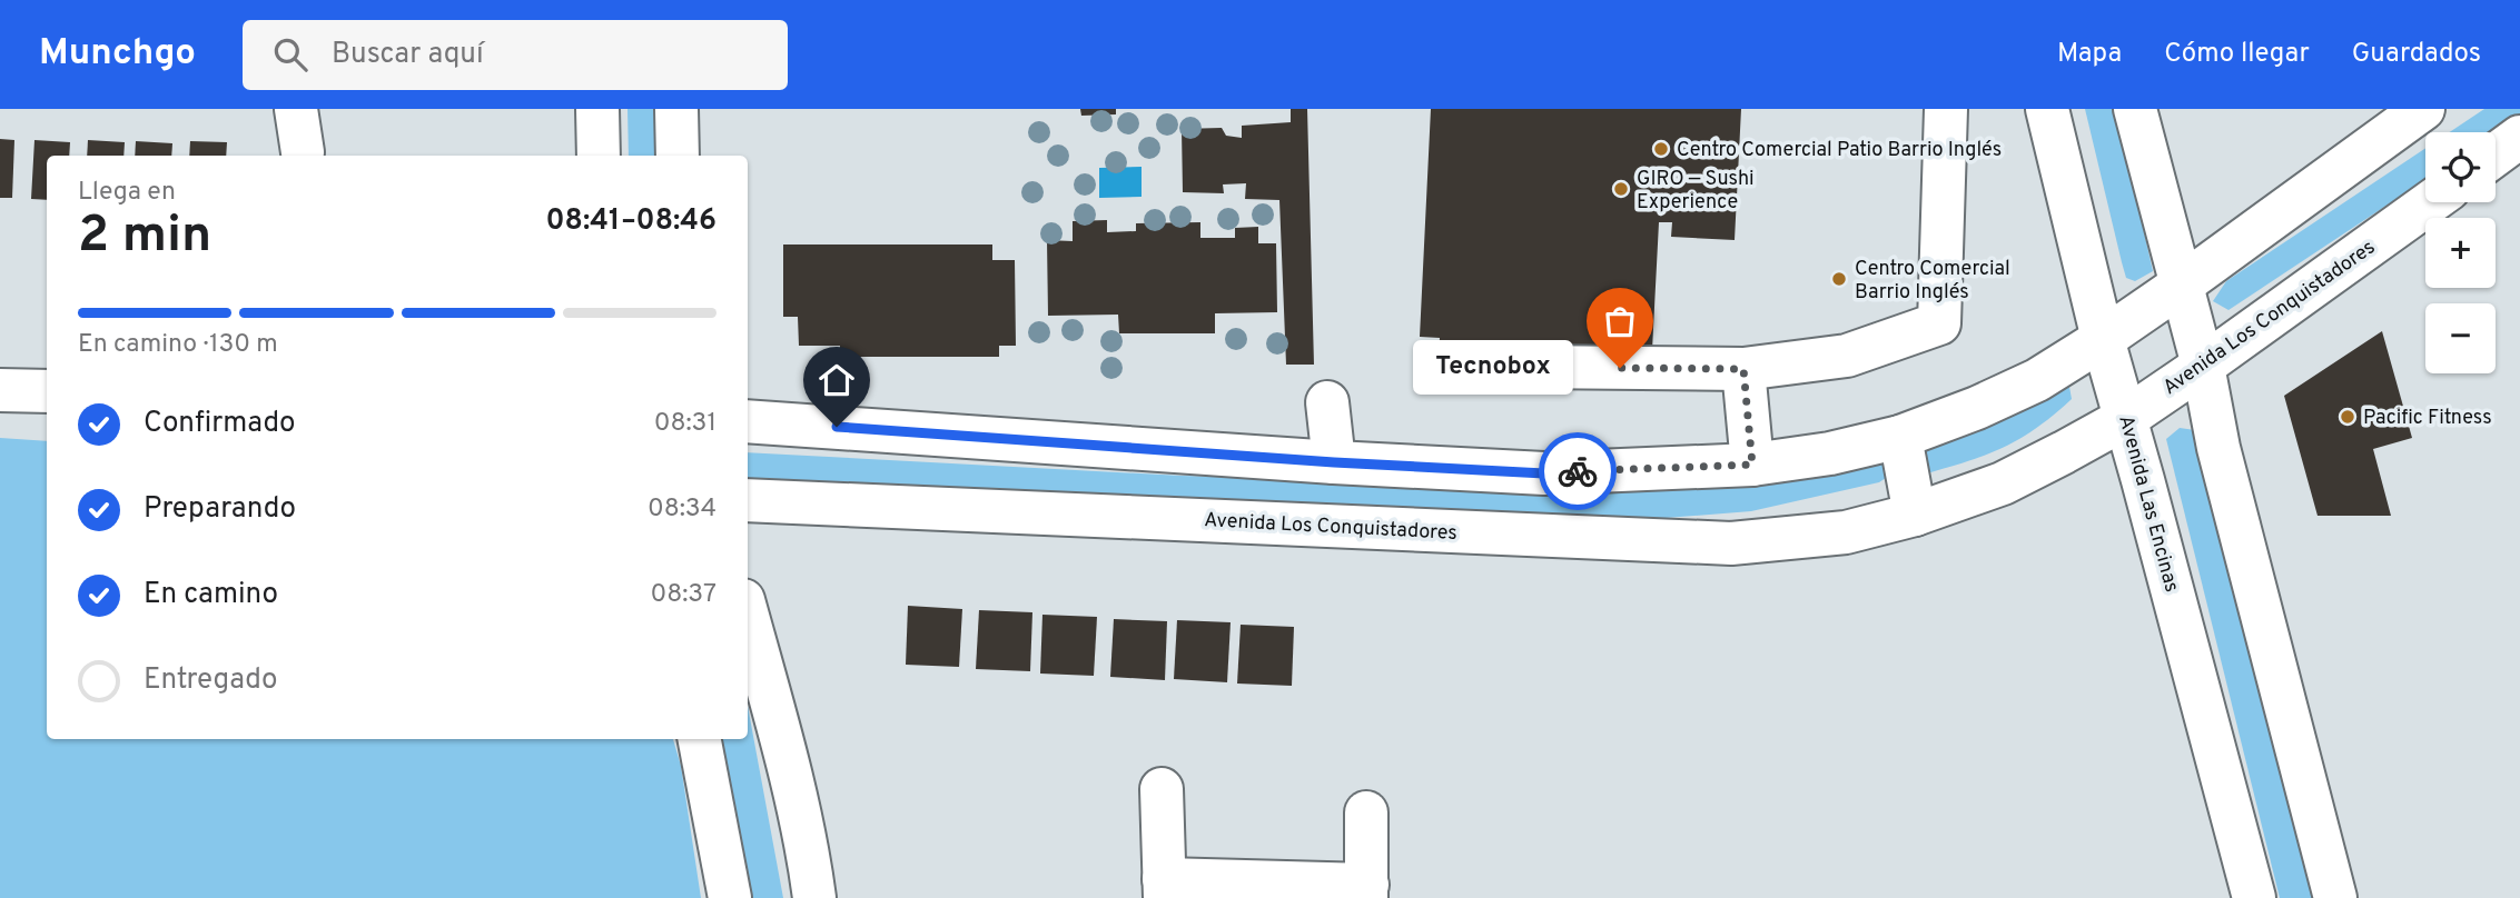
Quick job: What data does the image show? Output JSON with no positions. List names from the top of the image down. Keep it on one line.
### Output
{"streets":{"street":["Avenida Los Conquistadores","Avenida Las Encinas"]},"crossings":[["Avenida Los Conquistadores","Avenida Las Encinas"]],"places":["Centro Comercial Patio Barrio Inglés","GIRO — Sushi Experience","Centro Comercial Barrio Inglés","Tecnobox","Pacific Fitness"],"page":{"header":"Munchgo","search":"Buscar aquí","nav":["Mapa","Cómo llegar","Guardados"],"map_buttons":["+","−"],"heading":["2 min","Llega en","08:41–08:46"],"bar":"En camino · 130 m","bubble":"Tecnobox","list":[["Confirmado","08:31"],["Preparando","08:34"],["En camino","08:37"],"Entregado"]}}
